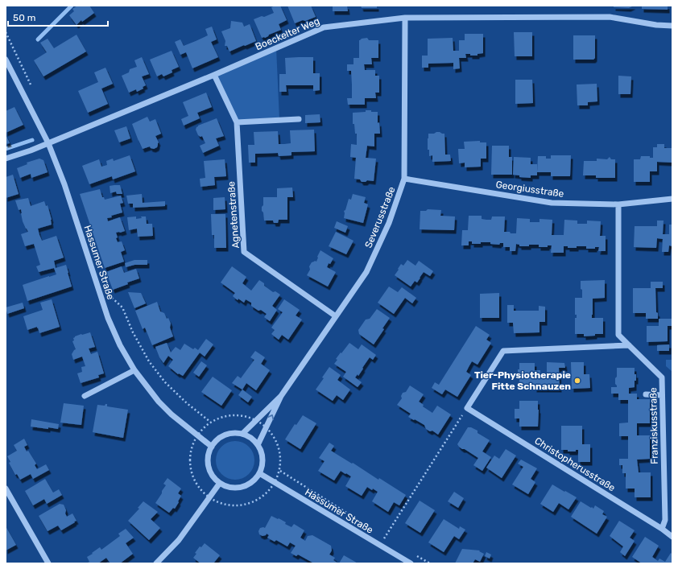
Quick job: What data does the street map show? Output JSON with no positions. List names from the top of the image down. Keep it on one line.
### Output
{"streets":{"street":["Boeckelter Weg","Georgiusstraße","Agnetenstraße","Severusstraße","Hassumer Straße","Franziskusstraße","Christopherusstraße"]},"crossings":[["Boeckelter Weg","Agnetenstraße"],["Boeckelter Weg","Severusstraße"],["Boeckelter Weg","Hassumer Straße"],["Georgiusstraße","Severusstraße"],["Georgiusstraße","Franziskusstraße"],["Agnetenstraße","Severusstraße"],["Severusstraße","Hassumer Straße"],["Franziskusstraße","Christopherusstraße"]],"places":["Tier-Physiotherapie Fitte Schnauzen"],"scale_bar":"50 m"}
